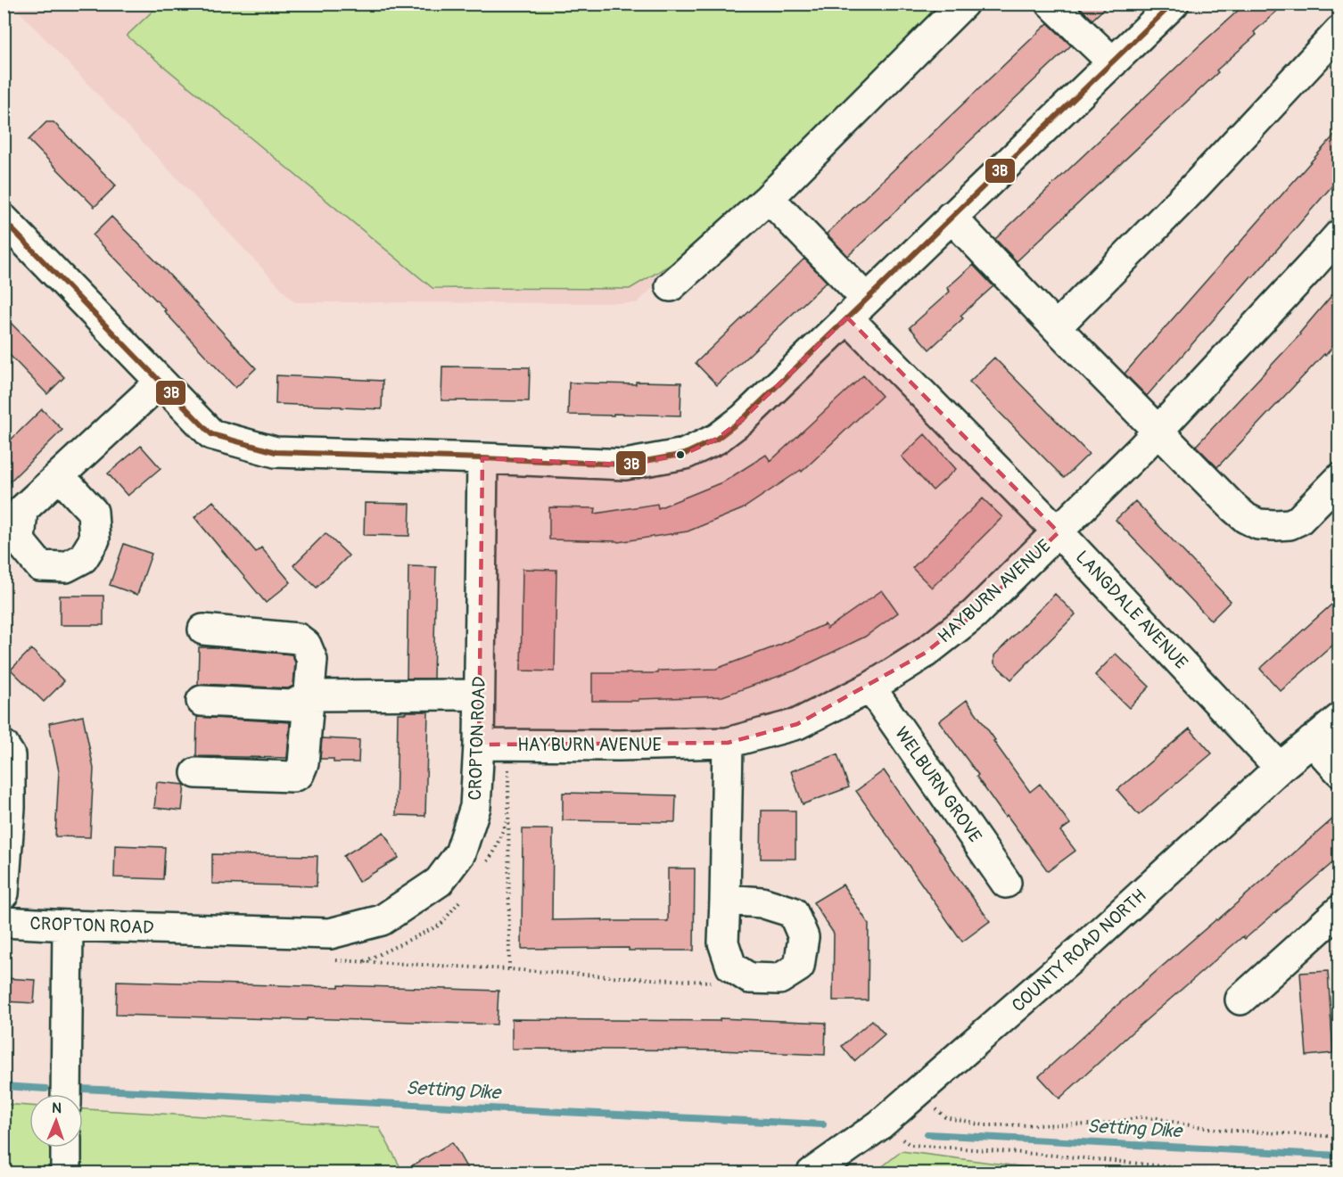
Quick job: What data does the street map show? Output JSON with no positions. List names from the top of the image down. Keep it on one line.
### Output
{"streets":{"street":["HAYBURN AVENUE","LANGDALE AVENUE","CROPTON ROAD","WELBURN GROVE","COUNTY ROAD NORTH"]},"crossings":[["HAYBURN AVENUE","LANGDALE AVENUE"],["HAYBURN AVENUE","CROPTON ROAD"],["HAYBURN AVENUE","WELBURN GROVE"],["LANGDALE AVENUE","COUNTY ROAD NORTH"]],"water":["Setting Dike"],"lines":["transit line 3B"],"north":"top"}
